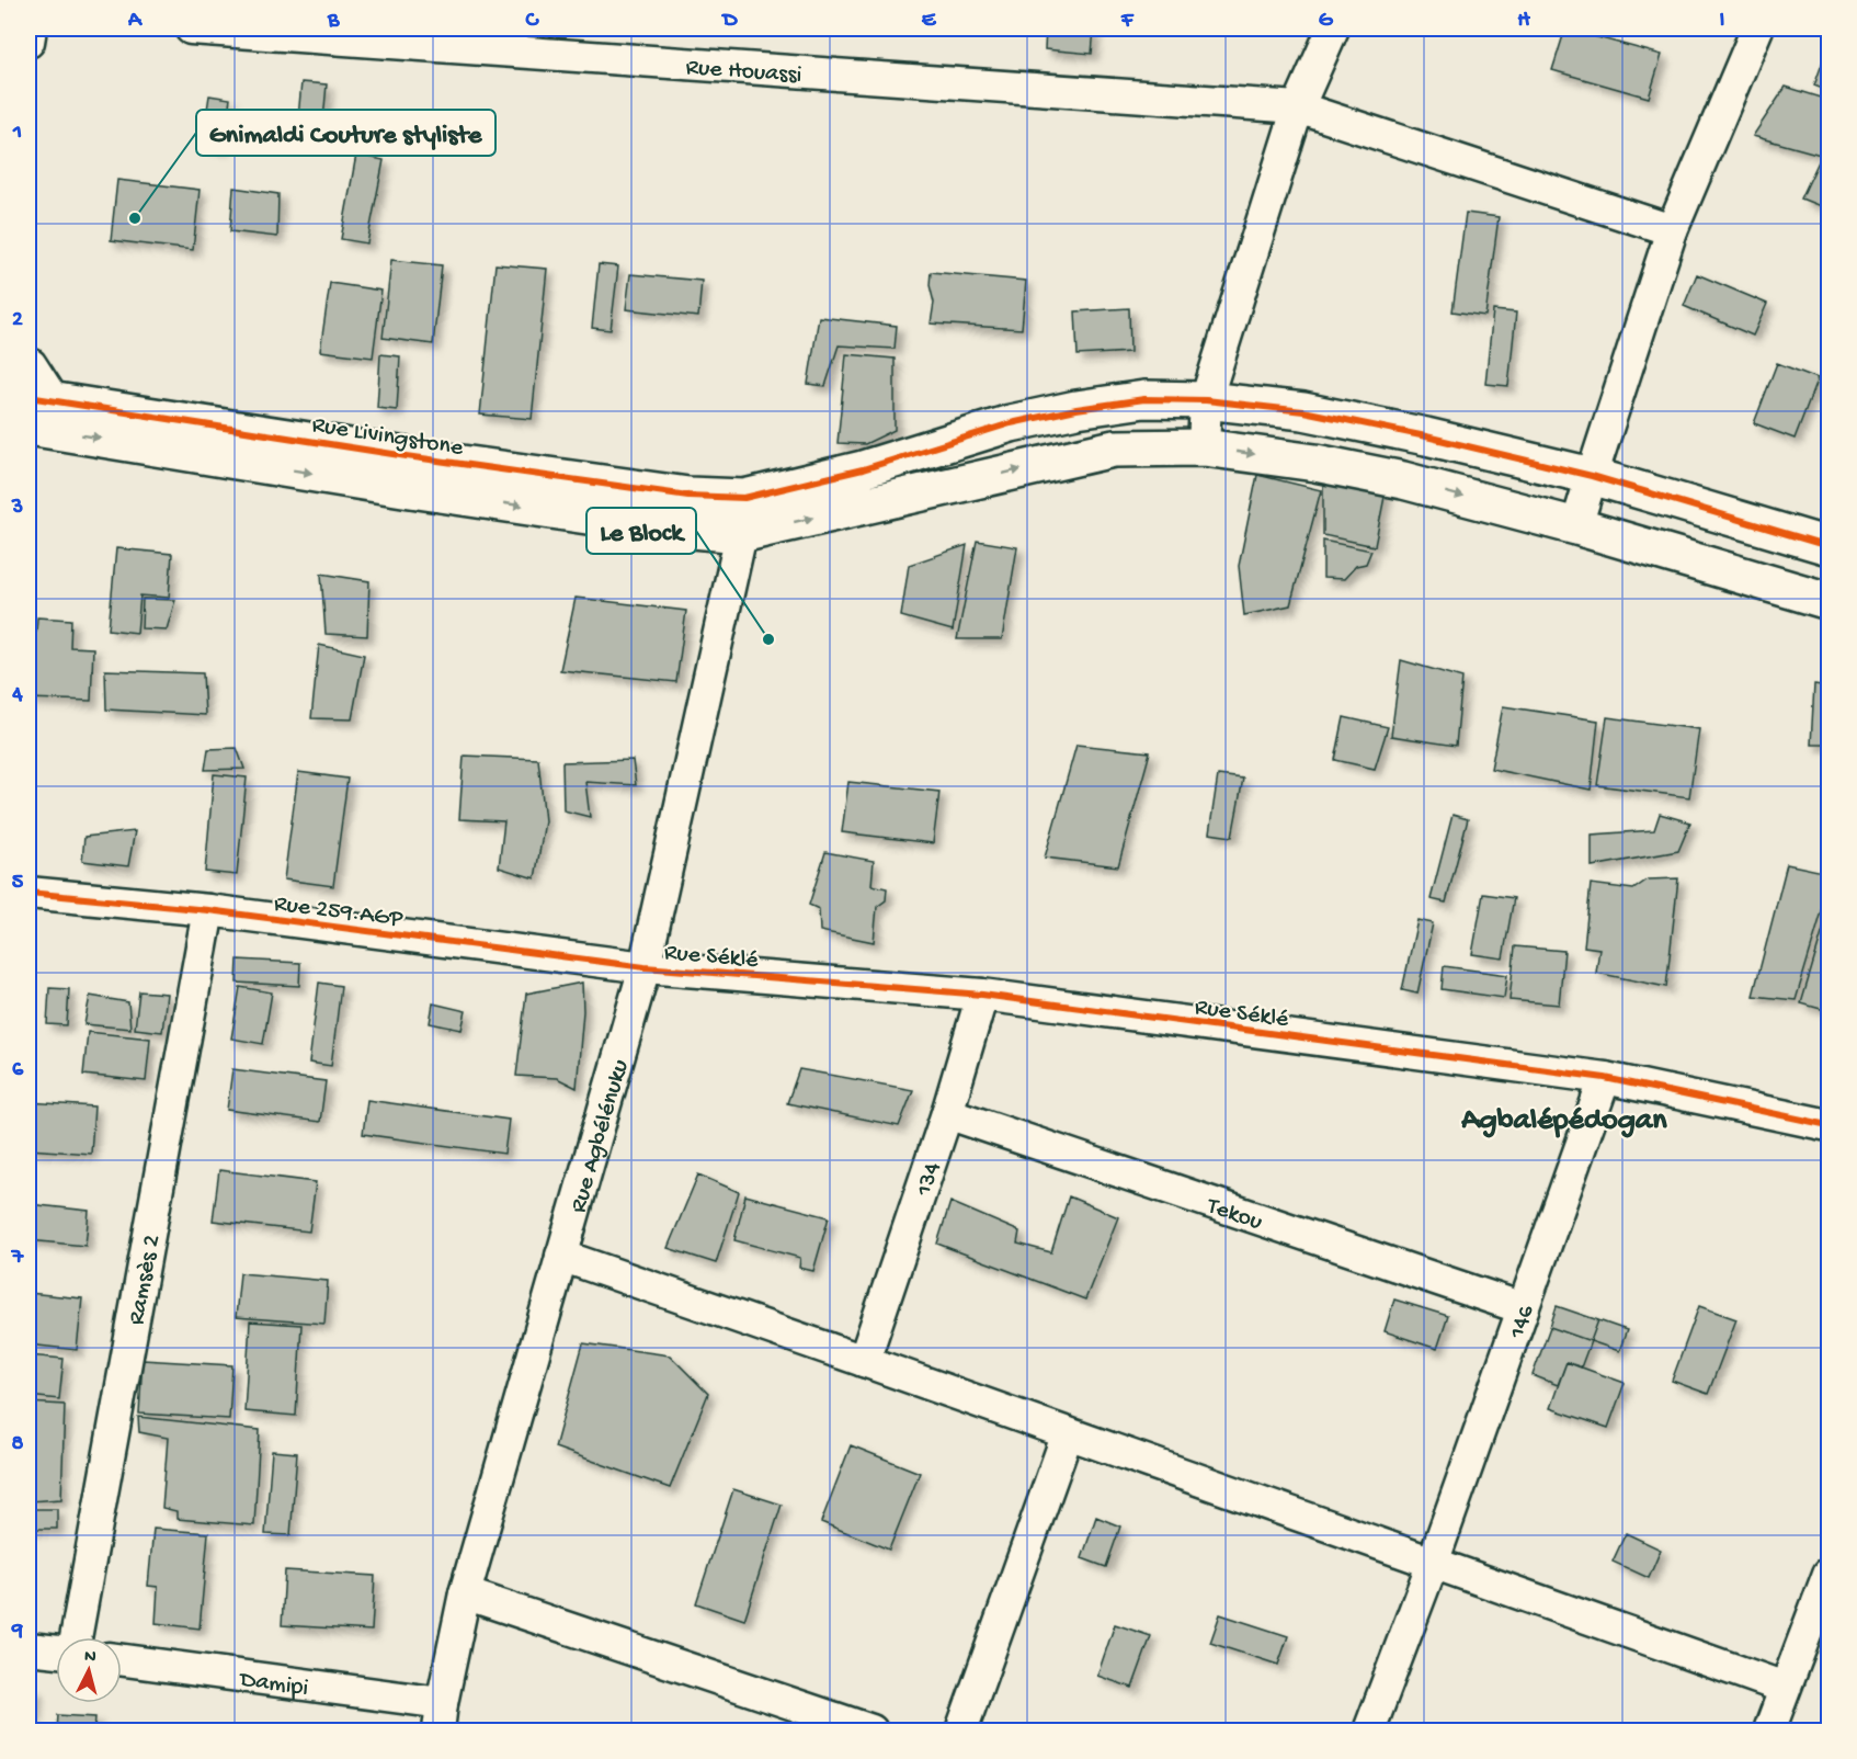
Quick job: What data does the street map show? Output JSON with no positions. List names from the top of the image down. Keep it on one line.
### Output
{"streets":{"street":["Rue Houassi","Rue Livingstone","Rue 259.AGP","Rue Séklé","Rue Agbélénuku","134","Tekou","Ramsès 2","146","Damipi"]},"crossings":[["Rue Livingstone","Rue Agbélénuku"],["Rue 259.AGP","Rue Séklé"],["Rue 259.AGP","Rue Agbélénuku"],["Rue 259.AGP","Ramsès 2"],["Rue Séklé","Rue Agbélénuku"],["Rue Séklé","134"],["Rue Séklé","146"],["Rue Agbélénuku","Damipi"],["134","Tekou"],["Tekou","146"]],"districts":["Agbalépédogan"],"places":["Gnimaldi Couture styliste","Le Block"],"north":"top","grid":{"columns":["A","B","C","D","E","F","G","H","I"],"rows":["1","2","3","4","5","6","7","8","9"]}}
